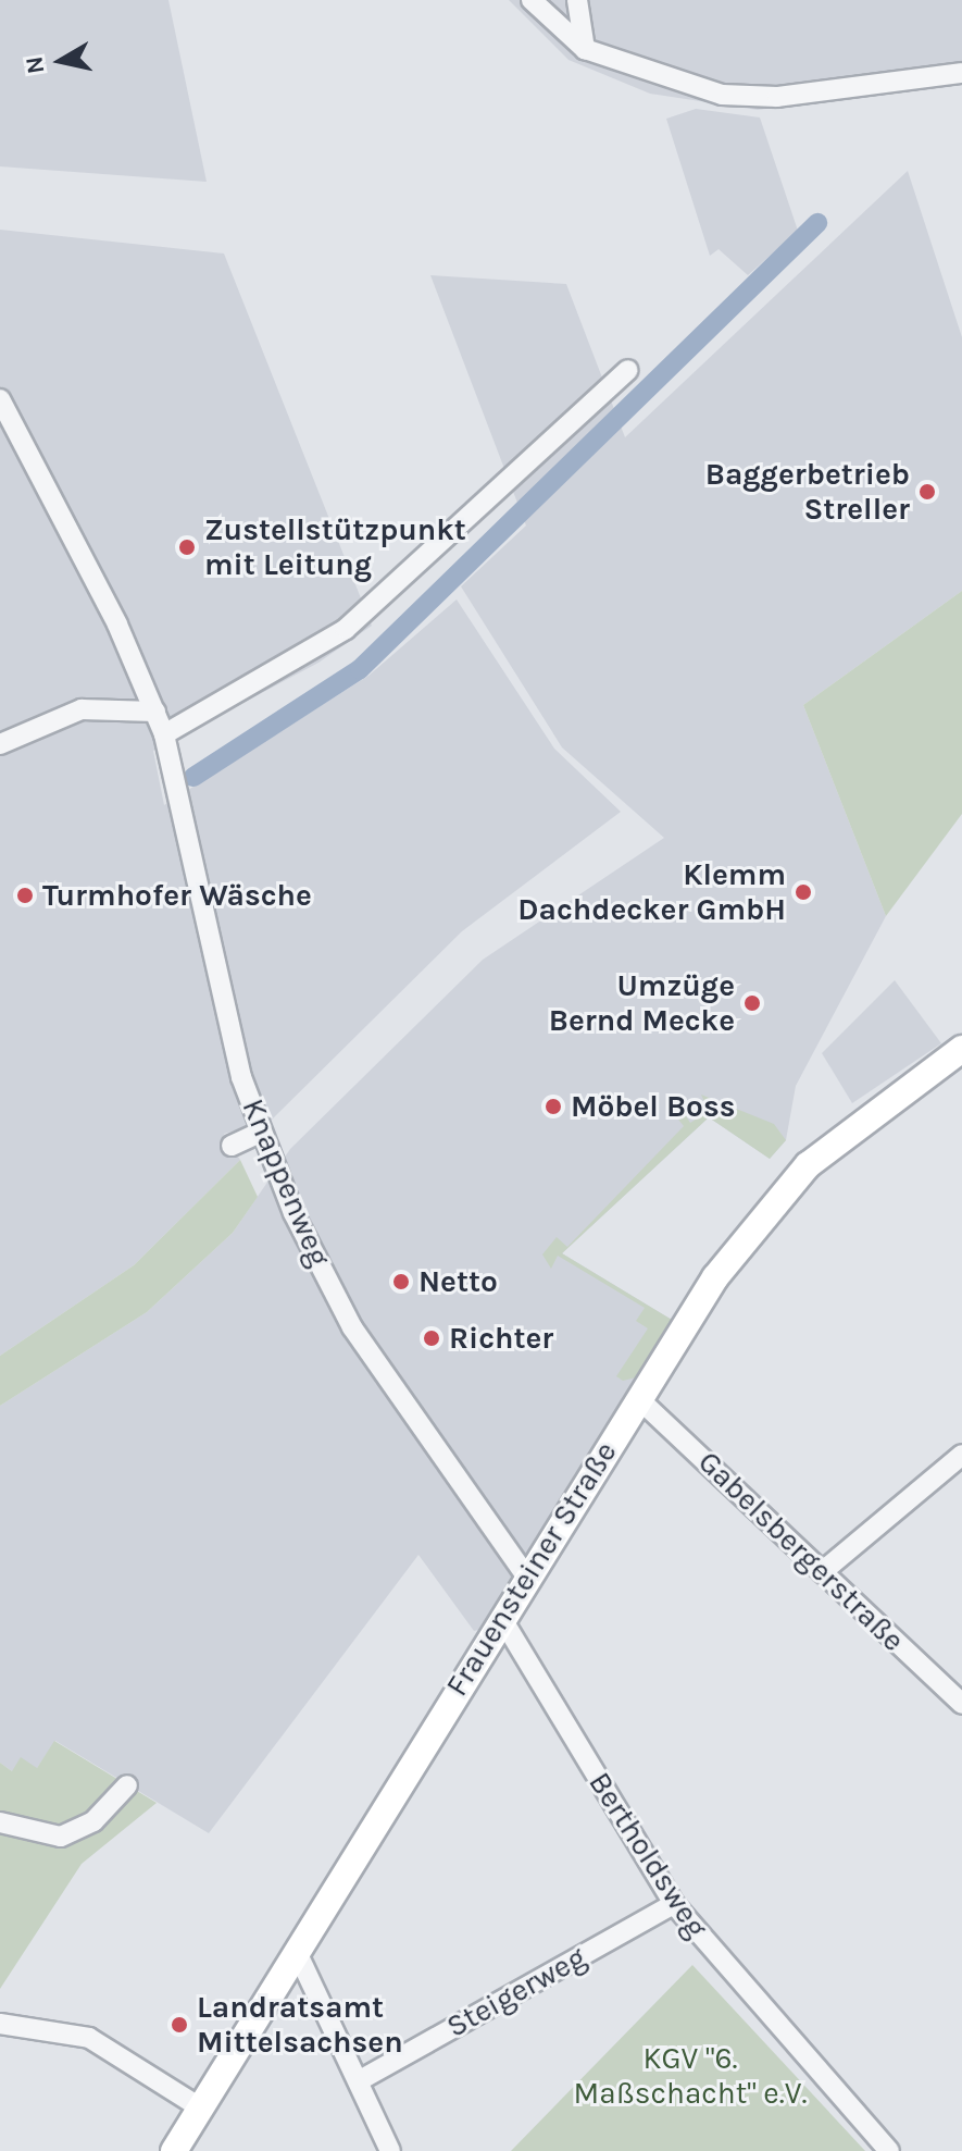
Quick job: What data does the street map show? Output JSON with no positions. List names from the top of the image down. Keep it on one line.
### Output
{"streets":{"main road":["Frauensteiner Straße"],"street":["Knappenweg","Gabelsbergerstraße","Bertholdsweg","Steigerweg"]},"crossings":[["Knappenweg","Frauensteiner Straße"],["Gabelsbergerstraße","Frauensteiner Straße"],["Frauensteiner Straße","Bertholdsweg"],["Bertholdsweg","Steigerweg"]],"parks":["KGV \"6. Maßschacht\" e.V."],"places":["Baggerbetrieb Streller","Zustellstützpunkt mit Leitung","Klemm Dachdecker GmbH","Turmhofer Wäsche","Umzüge Bernd Mecke","Möbel Boss","Netto","Richter","Landratsamt Mittelsachsen"],"north":"left"}
